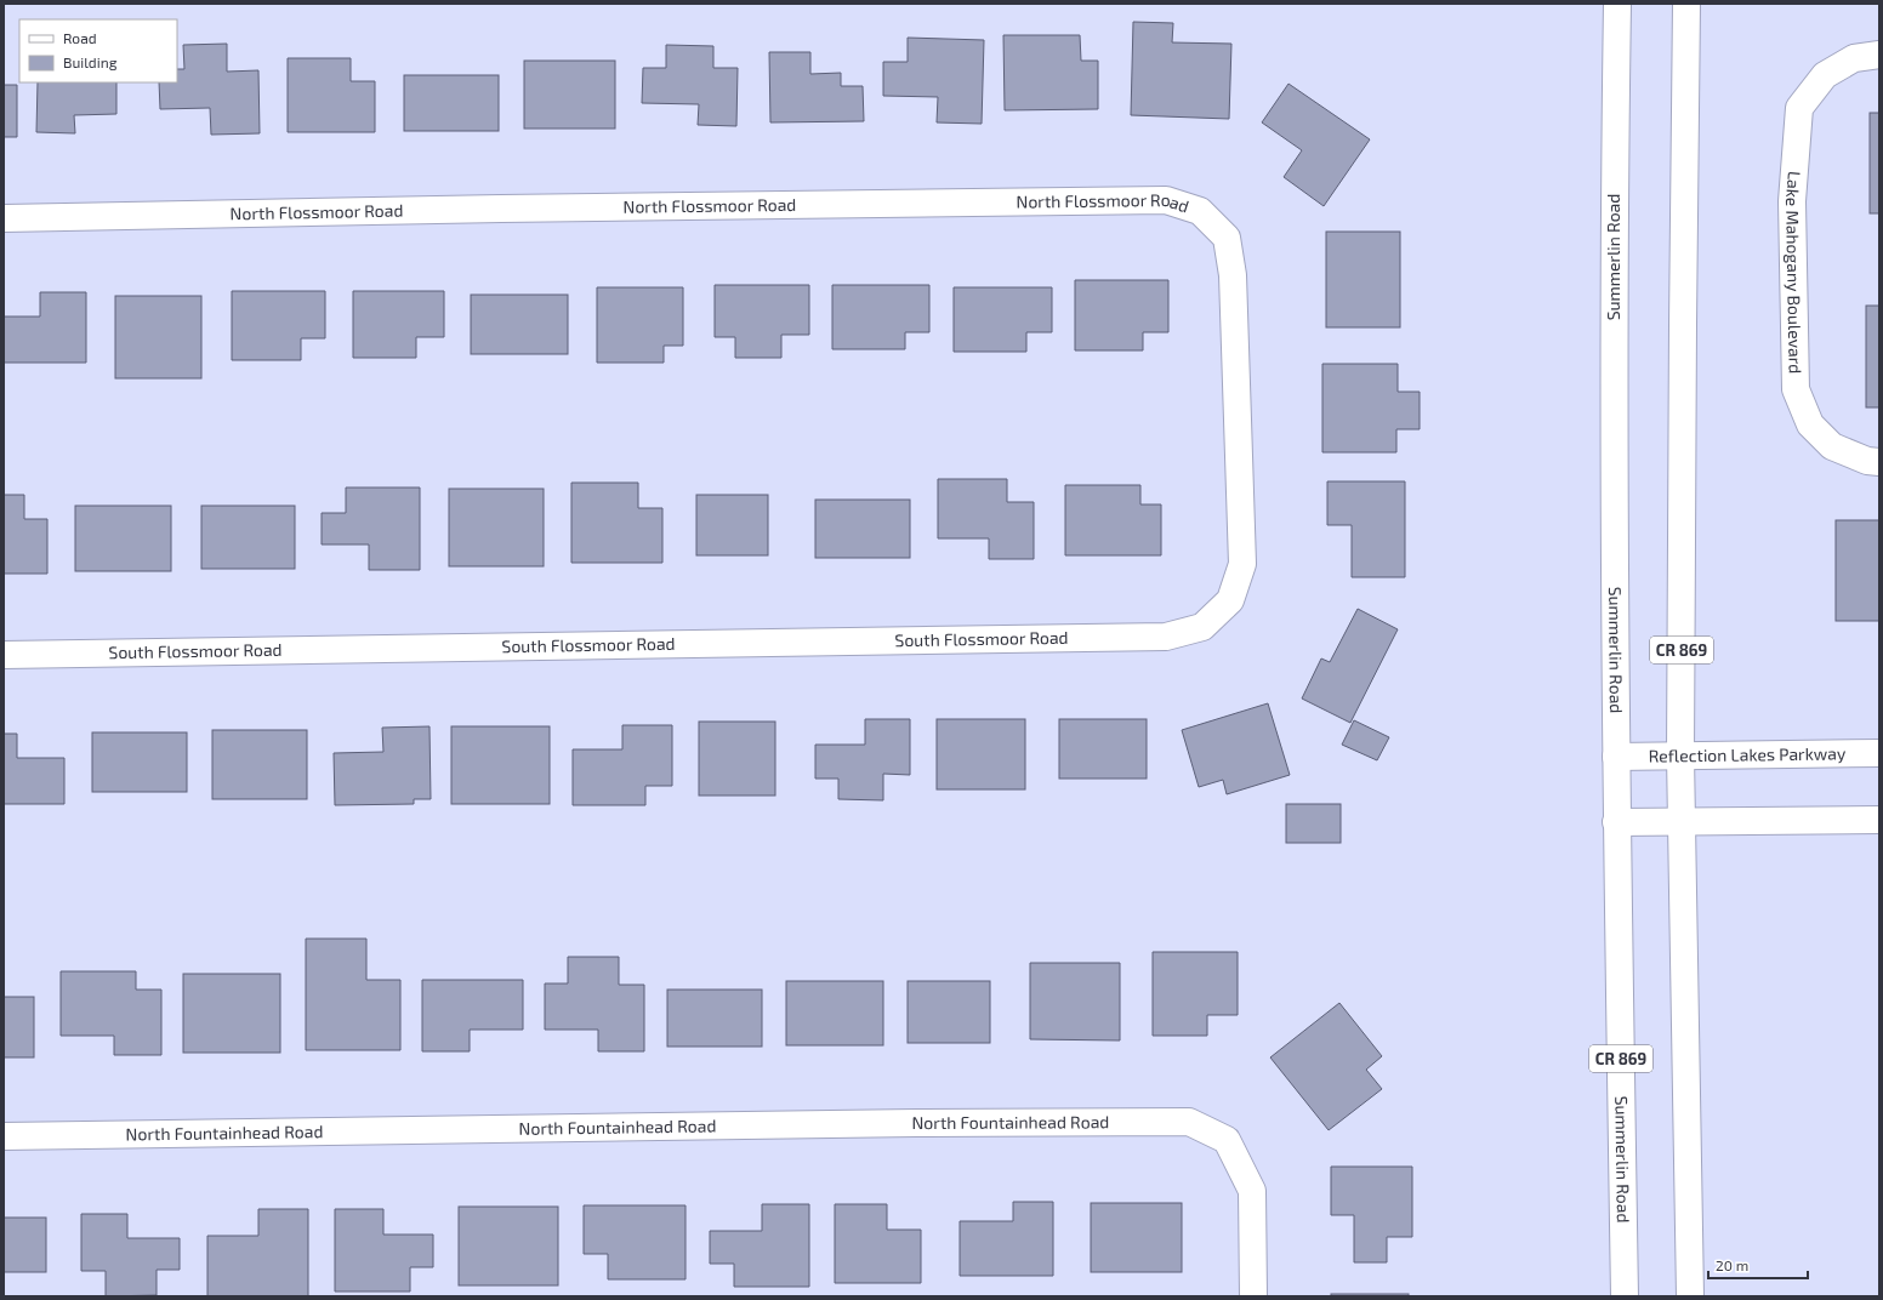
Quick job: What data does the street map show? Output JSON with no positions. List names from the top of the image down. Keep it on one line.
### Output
{"streets":{"street":["North Flossmoor Road","Summerlin Road","Lake Mahogany Boulevard","South Flossmoor Road","CR 869","Reflection Lakes Parkway","North Fountainhead Road"]},"crossings":[["North Flossmoor Road","South Flossmoor Road"],["Summerlin Road","Reflection Lakes Parkway"],["CR 869","Reflection Lakes Parkway"]],"legend":["Road","Building"],"scale_bar":"20 m"}
